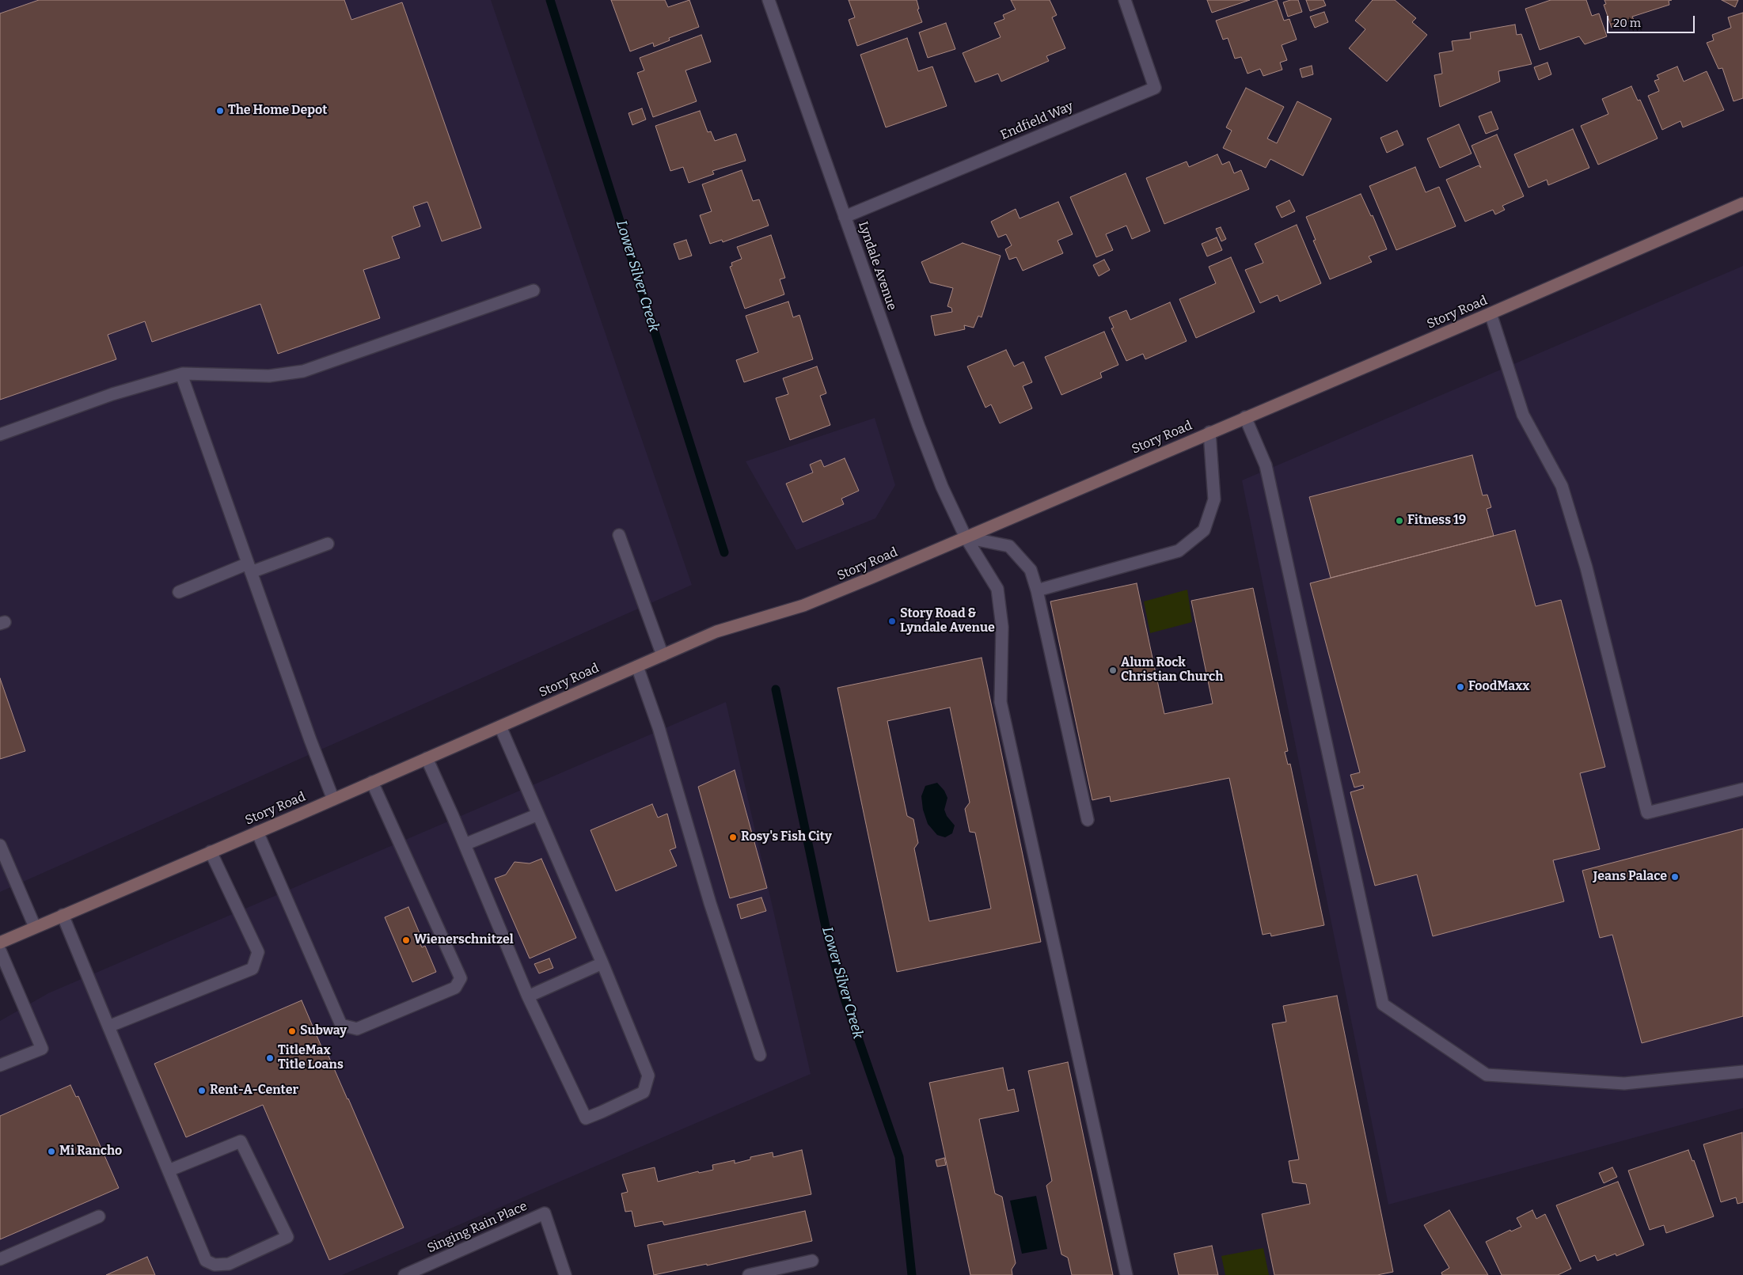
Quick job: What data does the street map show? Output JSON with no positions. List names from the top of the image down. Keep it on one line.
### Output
{"streets":{"main road":["Story Road"],"street":["Endfield Way","Lyndale Avenue","Singing Rain Place"]},"crossings":[["Endfield Way","Lyndale Avenue"],["Lyndale Avenue","Story Road"]],"water":["Lower Silver Creek"],"places":["The Home Depot","Fitness 19","Story Road & Lyndale Avenue","Alum Rock Christian Church","FoodMaxx","Rosy's Fish City","Jeans Palace","Wienerschnitzel","Subway","TitleMax Title Loans","Rent-A-Center","Mi Rancho"],"scale_bar":"20 m"}
